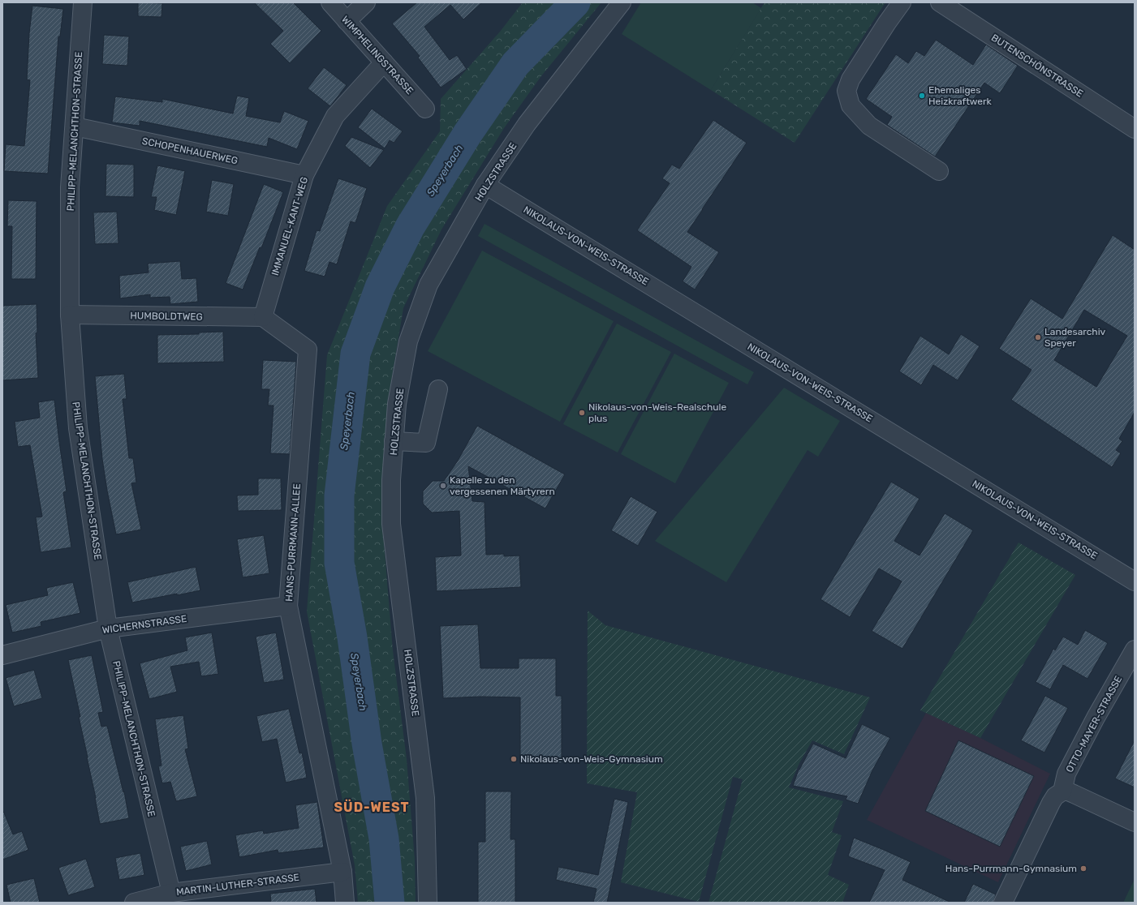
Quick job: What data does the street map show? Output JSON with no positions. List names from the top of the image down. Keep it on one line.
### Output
{"streets":{"street":["WIMPHELINGSTRASSE","BUTENSCHÖNSTRASSE","PHILIPP-MELANCHTHON-STRASSE","SCHOPENHAUERWEG","HOLZSTRASSE","IMMANUEL-KANT-WEG","NIKOLAUS-VON-WEIS-STRASSE","HUMBOLDTWEG","HANS-PURRMANN-ALLEE","WICHERNSTRASSE","OTTO-MAYER-STRASSE","MARTIN-LUTHER-STRASSE"]},"crossings":[["WIMPHELINGSTRASSE","IMMANUEL-KANT-WEG"],["PHILIPP-MELANCHTHON-STRASSE","SCHOPENHAUERWEG"],["PHILIPP-MELANCHTHON-STRASSE","HUMBOLDTWEG"],["PHILIPP-MELANCHTHON-STRASSE","WICHERNSTRASSE"],["PHILIPP-MELANCHTHON-STRASSE","MARTIN-LUTHER-STRASSE"],["SCHOPENHAUERWEG","IMMANUEL-KANT-WEG"],["HOLZSTRASSE","NIKOLAUS-VON-WEIS-STRASSE"],["IMMANUEL-KANT-WEG","HUMBOLDTWEG"],["IMMANUEL-KANT-WEG","HANS-PURRMANN-ALLEE"],["HUMBOLDTWEG","HANS-PURRMANN-ALLEE"],["HANS-PURRMANN-ALLEE","WICHERNSTRASSE"],["HANS-PURRMANN-ALLEE","MARTIN-LUTHER-STRASSE"]],"districts":["SÜD-WEST"],"water":["Speyerbach"],"places":["Ehemaliges Heizkraftwerk","Landesarchiv Speyer","Nikolaus-von-Weis-Realschule plus","Kapelle zu den vergessenen Märtyrern","Nikolaus-von-Weis-Gymnasium","Hans-Purrmann-Gymnasium"]}
